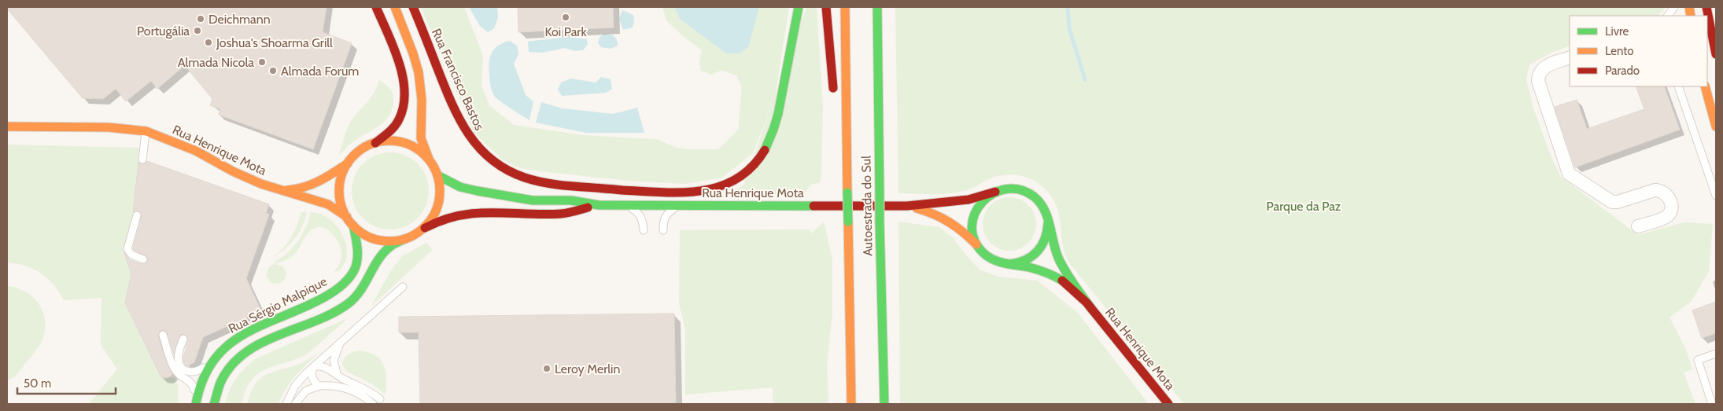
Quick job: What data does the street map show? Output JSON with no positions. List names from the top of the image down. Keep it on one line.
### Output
{"streets":{"main road":["Rua Francisco Bastos","Rua Henrique Mota","Autoestrada do Sul","Rua Sérgio Malpique"]},"crossings":[["Rua Henrique Mota","Rua Sérgio Malpique"]],"parks":["Parque da Paz"],"places":["Koi Park","Deichmann","Portugália","Joshua's Shoarma Grill","Almada Nicola","Almada Forum","Leroy Merlin"],"legend":["Livre","Lento","Parado"],"scale_bar":"50 m"}
